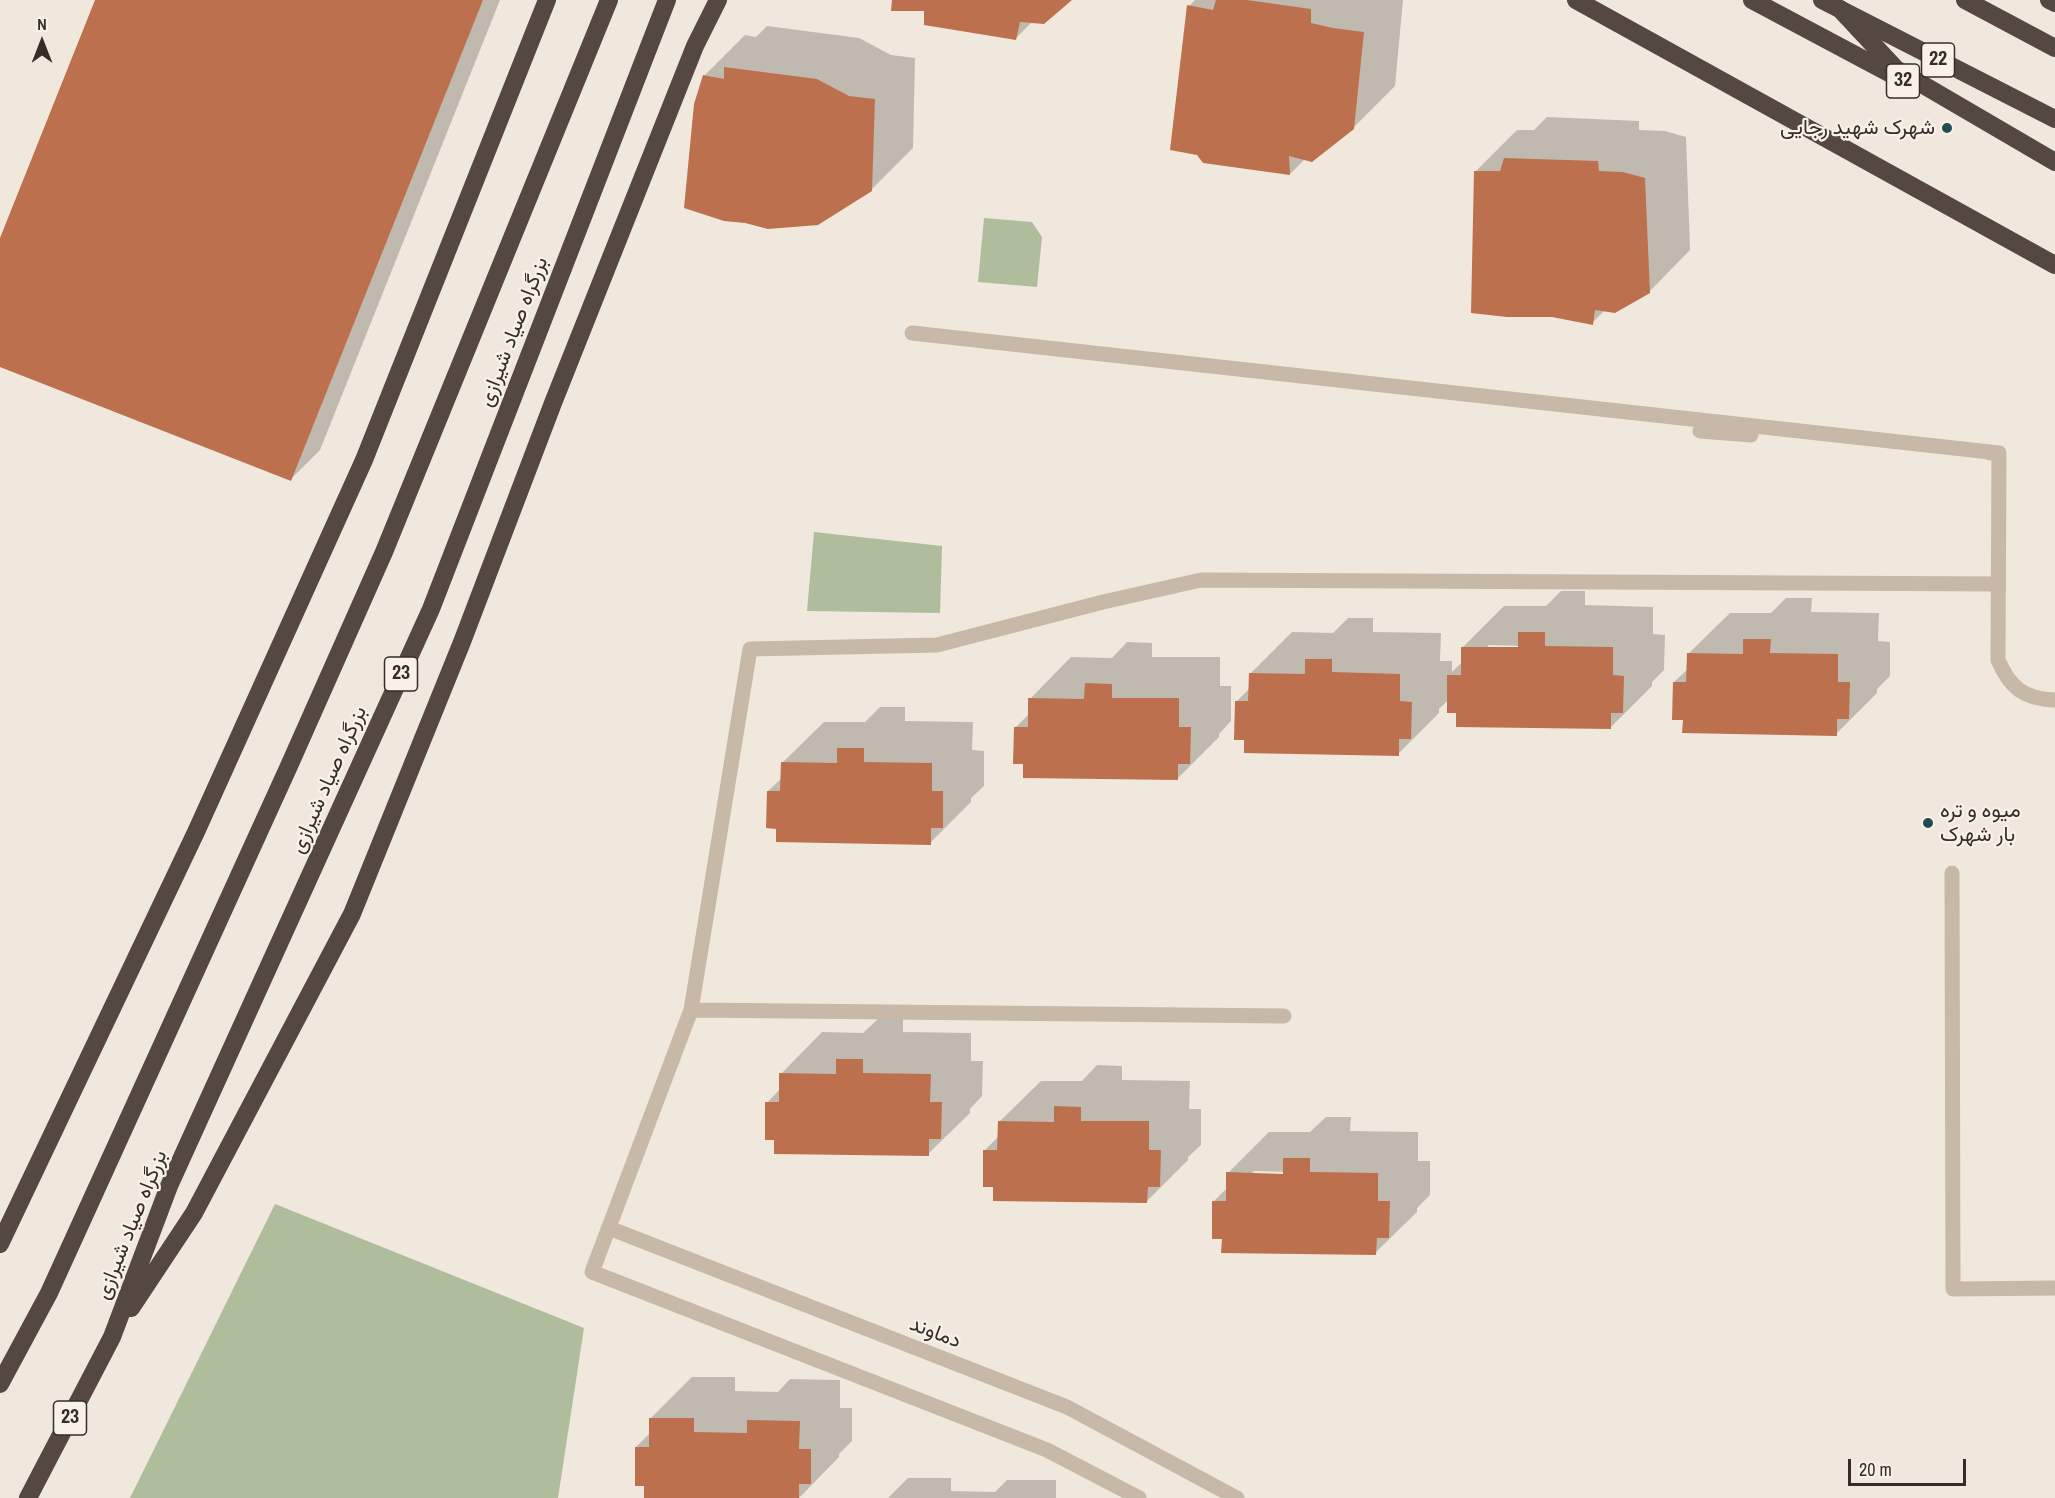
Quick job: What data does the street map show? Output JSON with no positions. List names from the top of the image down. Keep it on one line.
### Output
{"streets":{"highway":["22","32","بزرگراه صیاد شیرازی","23"],"street":["دماوند"]},"places":["شهرک شهید رجایی","میوه و تره بار شهرک"],"scale_bar":"20 m","north":"top"}
